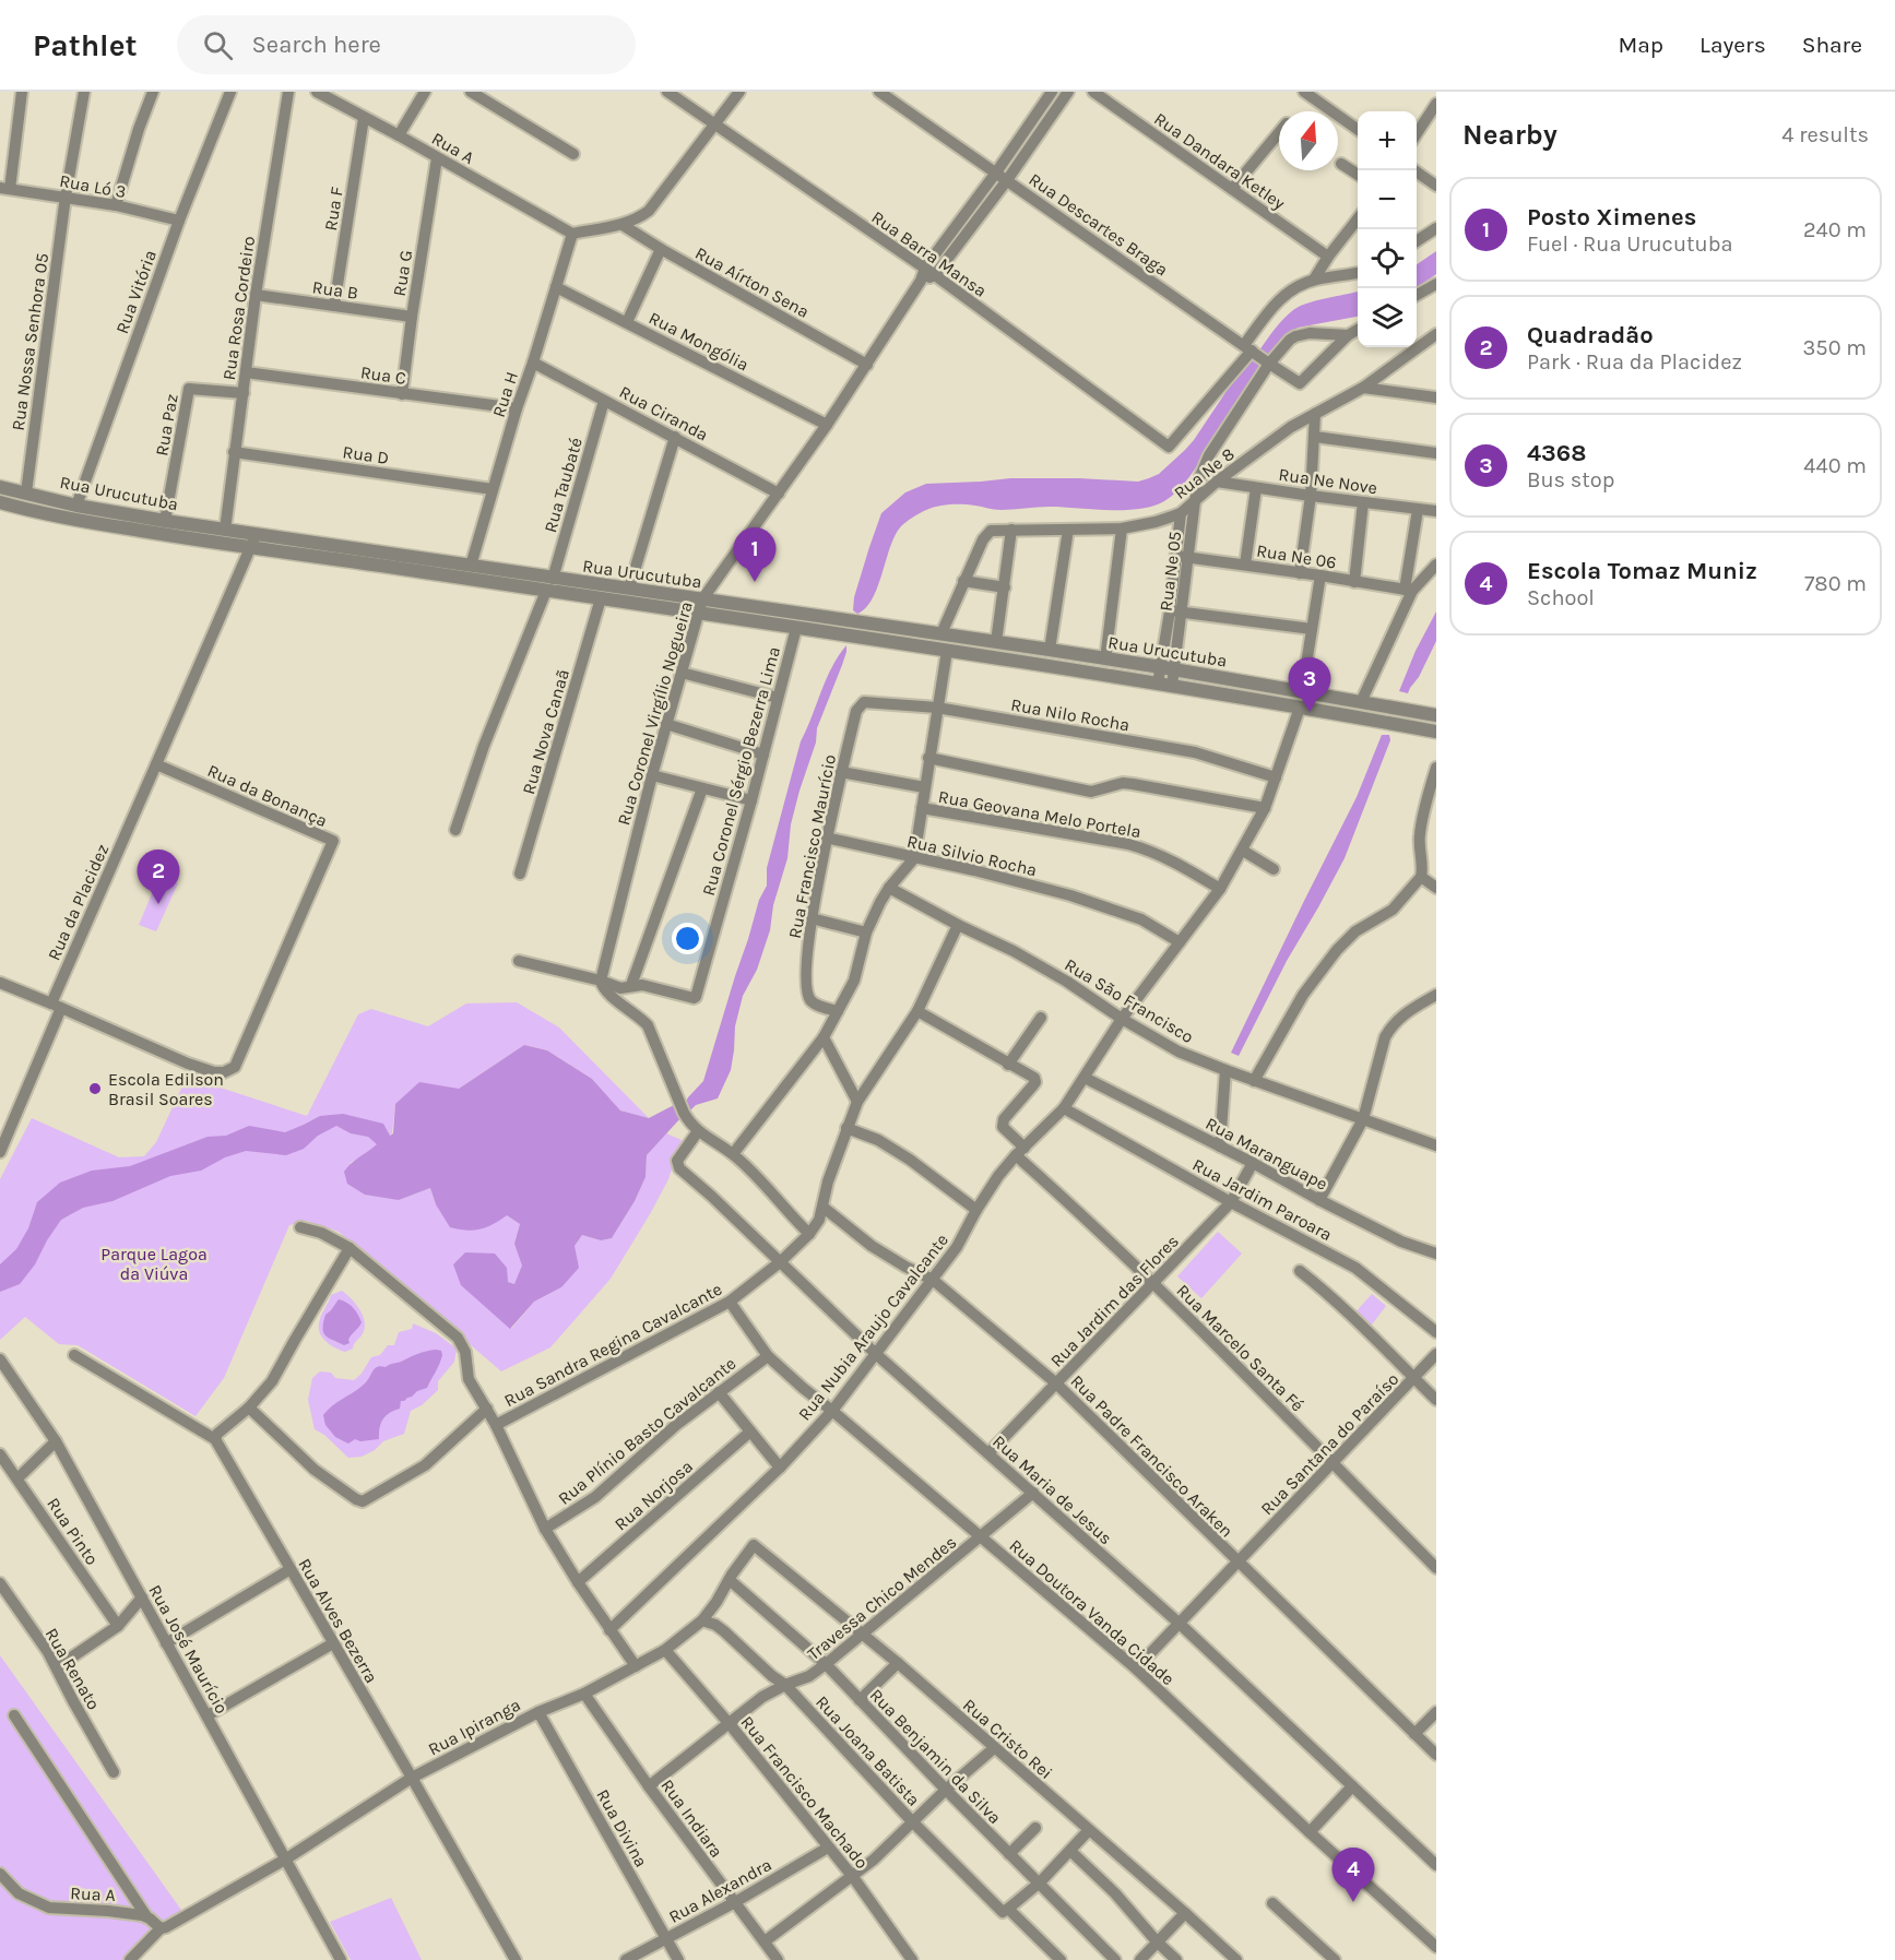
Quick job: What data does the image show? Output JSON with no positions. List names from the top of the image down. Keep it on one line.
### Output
{"streets":{"street":["Rua A","Rua Dandara Ketley","Rua Ló 3","Rua F","Rua Descartes Braga","Rua Barra Mansa","Rua G","Rua Aírton Sena","Rua B","Rua Vitória","Rua Rosa Cordeiro","Rua Mongólia","Rua Nossa Senhora 05","Rua C","Rua H","Rua Ciranda","Rua Paz","Rua D","Rua Ne 8","Rua Ne Nove","Rua Taubaté","Rua Urucutuba","Rua Ne 06","Rua Ne 05","Rua Coronel Virgílio Nogueira","Rua Nilo Rocha","Rua Nova Canaã","Rua Coronel Sérgio Bezerra Lima","Rua da Bonança","Rua Geovana Melo Portela","Rua Francisco Maurício","Rua Silvio Rocha","Rua da Placidez","Rua São Francisco","Rua Maranguape","Rua Jardim Paroara","Rua Jardim das Flores","Rua Nubia Araujo Cavalcante","Rua Sandra Regina Cavalcante","Rua Marcelo Santa Fé","Rua Plínio Basto Cavalcante","Rua Santana do Paraíso","Rua Padre Francisco Araken","Rua Maria de Jesus","Rua Norjosa","Rua Pinto","Travessa Chico Mendes","Rua Doutora Vanda Cidade","Rua Alves Bezerra","Rua José Maurício","Rua Renato","Rua Ipiranga","Rua Cristo Rei","Rua Joana Batista","Rua Benjamin da Silva","Rua Francisco Machado","Rua Indiara","Rua Divina","Rua Alexandra"]},"crossings":[["Rua A","Rua F"],["Rua A","Rua G"],["Rua A","Rua H"],["Rua Ló 3","Rua Vitória"],["Rua Ló 3","Rua Nossa Senhora 05"],["Rua F","Rua B"],["Rua Descartes Braga","Rua Barra Mansa"],["Rua Descartes Braga","Rua Ne 05"],["Rua Barra Mansa","Rua Coronel Virgílio Nogueira"],["Rua G","Rua B"],["Rua G","Rua C"],["Rua Aírton Sena","Rua Coronel Virgílio Nogueira"],["Rua B","Rua Rosa Cordeiro"],["Rua Vitória","Rua Urucutuba"],["Rua Rosa Cordeiro","Rua C"],["Rua Rosa Cordeiro","Rua Paz"],["Rua Rosa Cordeiro","Rua D"],["Rua Rosa Cordeiro","Rua Urucutuba"],["Rua Mongólia","Rua H"],["Rua Mongólia","Rua Coronel Virgílio Nogueira"],["Rua Nossa Senhora 05","Rua Urucutuba"],["Rua C","Rua H"],["Rua H","Rua Ciranda"],["Rua H","Rua D"],["Rua H","Rua Urucutuba"],["Rua Ciranda","Rua Taubaté"],["Rua Ciranda","Rua Coronel Virgílio Nogueira"],["Rua Paz","Rua Urucutuba"],["Rua Ne 8","Rua Ne Nove"],["Rua Ne 8","Rua Urucutuba"],["Rua Ne 8","Rua Ne 05"],["Rua Taubaté","Rua Urucutuba"],["Rua Urucutuba","Rua Ne 05"],["Rua Urucutuba","Rua Coronel Virgílio Nogueira"],["Rua Urucutuba","Rua Nova Canaã"],["Rua Urucutuba","Rua Coronel Sérgio Bezerra Lima"],["Rua Urucutuba","Rua Nubia Araujo Cavalcante"],["Rua Ne 06","Rua Ne 05"],["Rua Nilo Rocha","Rua Francisco Maurício"],["Rua Nilo Rocha","Rua Nubia Araujo Cavalcante"],["Rua da Bonança","Rua da Placidez"],["Rua Geovana Melo Portela","Rua Francisco Maurício"],["Rua Geovana Melo Portela","Rua Nubia Araujo Cavalcante"],["Rua Francisco Maurício","Rua Silvio Rocha"],["Rua Silvio Rocha","Rua Nubia Araujo Cavalcante"],["Rua São Francisco","Rua Nubia Araujo Cavalcante"],["Rua São Francisco","Rua Sandra Regina Cavalcante"],["Rua Maranguape","Rua Jardim das Flores"],["Rua Maranguape","Rua Nubia Araujo Cavalcante"],["Rua Jardim Paroara","Rua Jardim das Flores"],["Rua Jardim Paroara","Rua Nubia Araujo Cavalcante"],["Rua Jardim das Flores","Rua Marcelo Santa Fé"],["Rua Jardim das Flores","Rua Padre Francisco Araken"],["Rua Jardim das Flores","Rua Maria de Jesus"],["Rua Nubia Araujo Cavalcante","Rua Marcelo Santa Fé"],["Rua Nubia Araujo Cavalcante","Rua Padre Francisco Araken"],["Rua Nubia Araujo Cavalcante","Rua Maria de Jesus"],["Rua Nubia Araujo Cavalcante","Rua Doutora Vanda Cidade"],["Rua Sandra Regina Cavalcante","Rua Padre Francisco Araken"],["Rua Sandra Regina Cavalcante","Rua Maria de Jesus"],["Rua Sandra Regina Cavalcante","Rua Doutora Vanda Cidade"],["Rua Marcelo Santa Fé","Rua Santana do Paraíso"],["Rua Plínio Basto Cavalcante","Rua Doutora Vanda Cidade"],["Rua Santana do Paraíso","Rua Padre Francisco Araken"],["Rua Santana do Paraíso","Rua Maria de Jesus"],["Rua Santana do Paraíso","Rua Doutora Vanda Cidade"],["Rua Maria de Jesus","Travessa Chico Mendes"],["Travessa Chico Mendes","Rua Doutora Vanda Cidade"],["Travessa Chico Mendes","Rua Cristo Rei"],["Travessa Chico Mendes","Rua Joana Batista"],["Travessa Chico Mendes","Rua Benjamin da Silva"],["Travessa Chico Mendes","Rua Francisco Machado"],["Travessa Chico Mendes","Rua Indiara"],["Rua Alves Bezerra","Rua Ipiranga"],["Rua José Maurício","Rua Ipiranga"],["Rua Ipiranga","Rua Cristo Rei"],["Rua Ipiranga","Rua Joana Batista"],["Rua Ipiranga","Rua Benjamin da Silva"],["Rua Ipiranga","Rua Francisco Machado"],["Rua Ipiranga","Rua Indiara"],["Rua Ipiranga","Rua Divina"],["Rua Francisco Machado","Rua Alexandra"],["Rua Indiara","Rua Alexandra"],["Rua Divina","Rua Alexandra"]],"parks":["Parque Lagoa da Viúva"],"places":["Escola Edilson Brasil Soares"],"north":"top","page":{"header":"Pathlet","search":"Search here","nav":["Map","Layers","Share"],"heading":["Nearby","4 results"],"map_buttons":["+","−"],"list":[{"mark":"1","name":"Posto Ximenes","note":"Fuel · Rua Urucutuba","value":"240 m"},{"mark":"2","name":"Quadradão","note":"Park · Rua da Placidez","value":"350 m"},{"mark":"3","name":"4368","note":"Bus stop","value":"440 m"},{"mark":"4","name":"Escola Tomaz Muniz","note":"School","value":"780 m"}],"pins":["1","3","2","4"]}}
